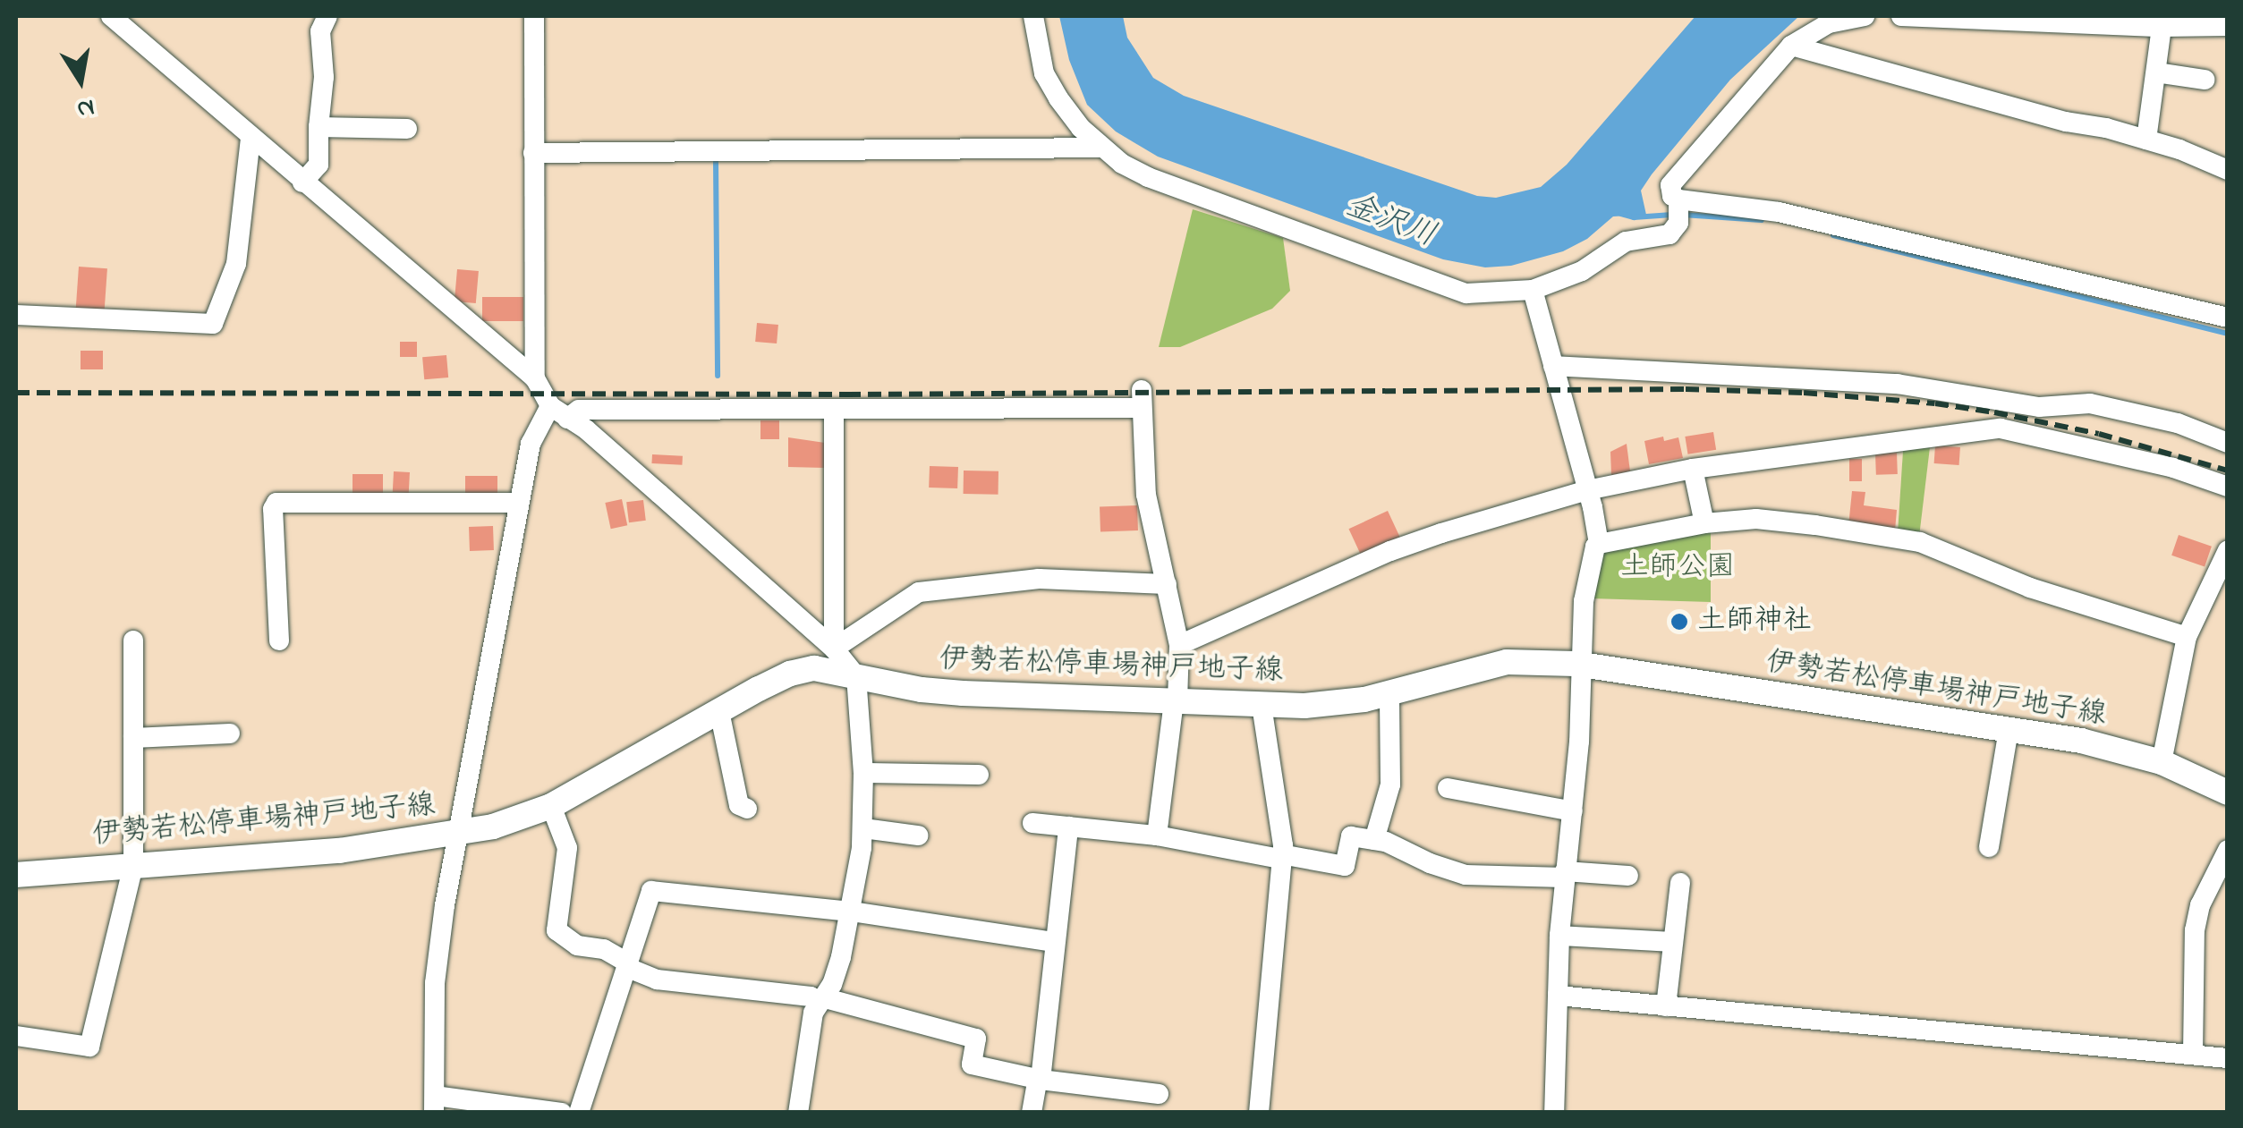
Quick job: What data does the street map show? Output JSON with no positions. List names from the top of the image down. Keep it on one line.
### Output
{"streets":{"main road":["伊勢若松停車場神戸地子線"]},"water":["金沢川"],"parks":["土師公園"],"places":["土師神社"],"north":"bottom"}
